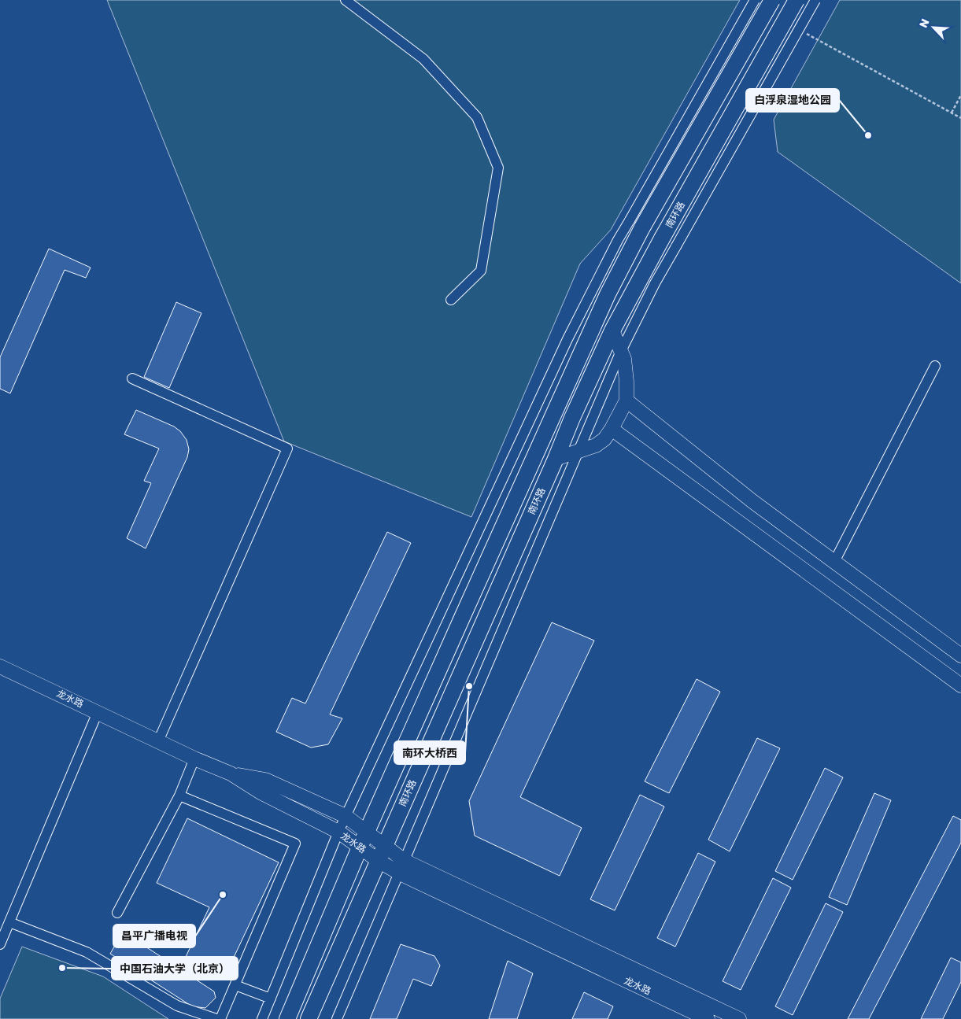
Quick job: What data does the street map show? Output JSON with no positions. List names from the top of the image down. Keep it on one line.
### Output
{"streets":{"main road":["南环路"],"street":["龙水路"]},"crossings":[["南环路","龙水路"]],"places":["白浮泉湿地公园","南环大桥西","昌平广播电视","中国石油大学（北京）"],"north":"top left"}
